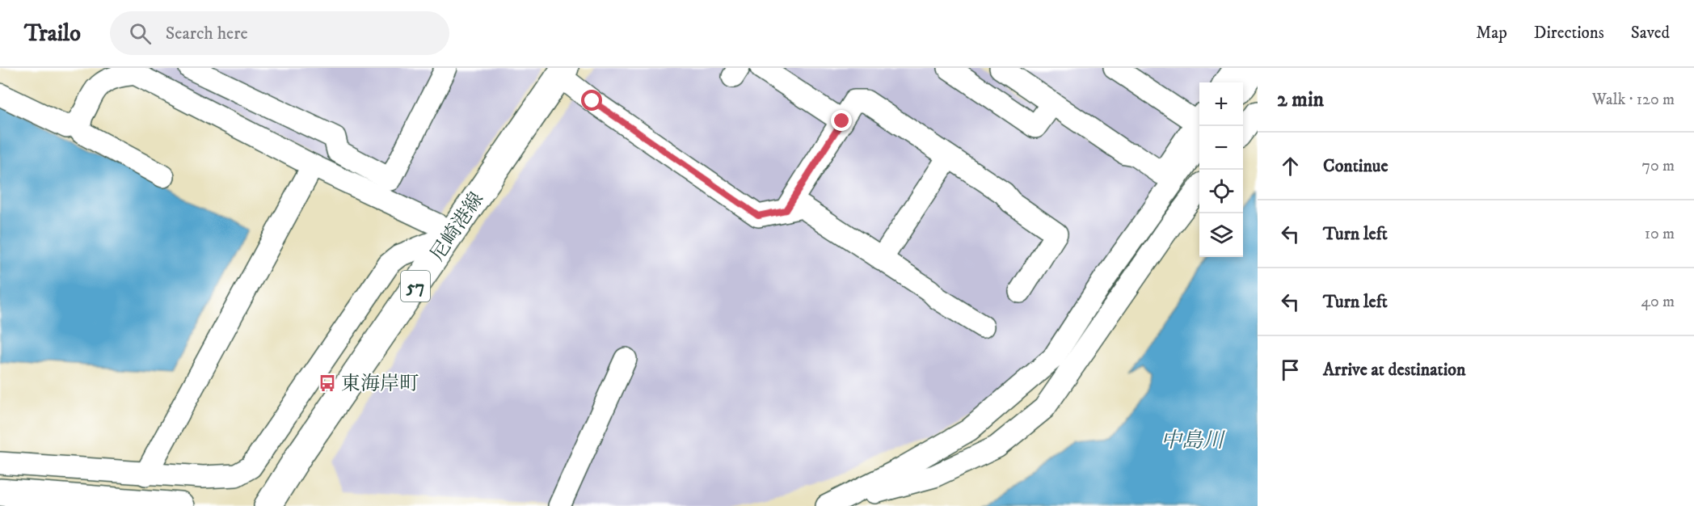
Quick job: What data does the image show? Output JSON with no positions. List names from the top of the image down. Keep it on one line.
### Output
{"streets":{"main road":["尼崎港線","57"]},"water":["中島川"],"places":{"bus stop":["東海岸町"]},"page":{"header":"Trailo","search":"Search here","nav":["Map","Directions","Saved"],"heading":["2 min","Walk · 120 m"],"map_buttons":["+","−"],"list":[["Continue","70 m"],["Turn left","10 m"],["Turn left","40 m"],"Arrive at destination"]}}
